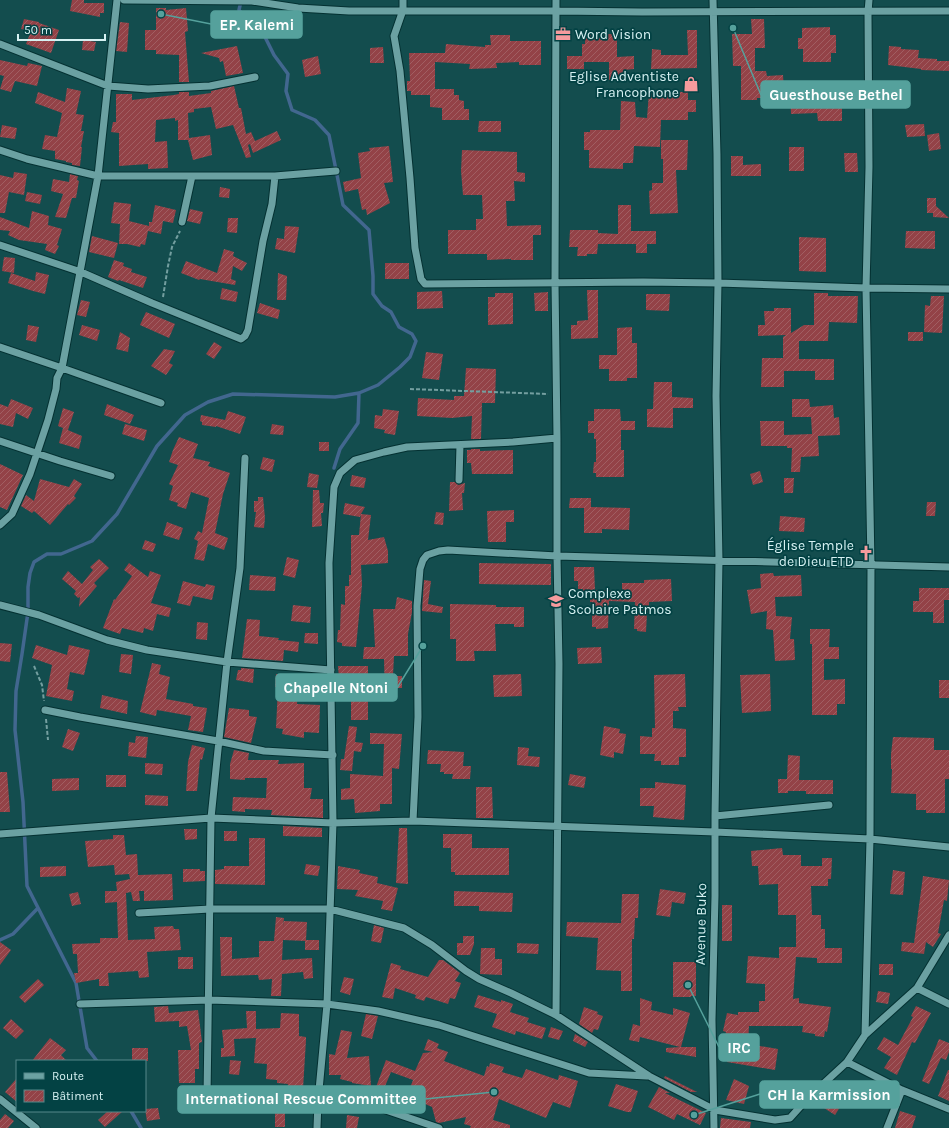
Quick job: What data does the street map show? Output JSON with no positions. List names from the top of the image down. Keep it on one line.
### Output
{"streets":{"street":["Avenue Buko"]},"places":{"other":["EP. Kalemi","Guesthouse Bethel","Chapelle Ntoni","IRC","International Rescue Committee","CH la Karmission"],"office":["Word Vision"],"shop":["Eglise Adventiste Francophone"],"church":["Église Temple de Dieu ETD"],"school or university":["Complexe Scolaire Patmos"]},"legend":["Route","Bâtiment"],"scale_bar":"50 m"}
